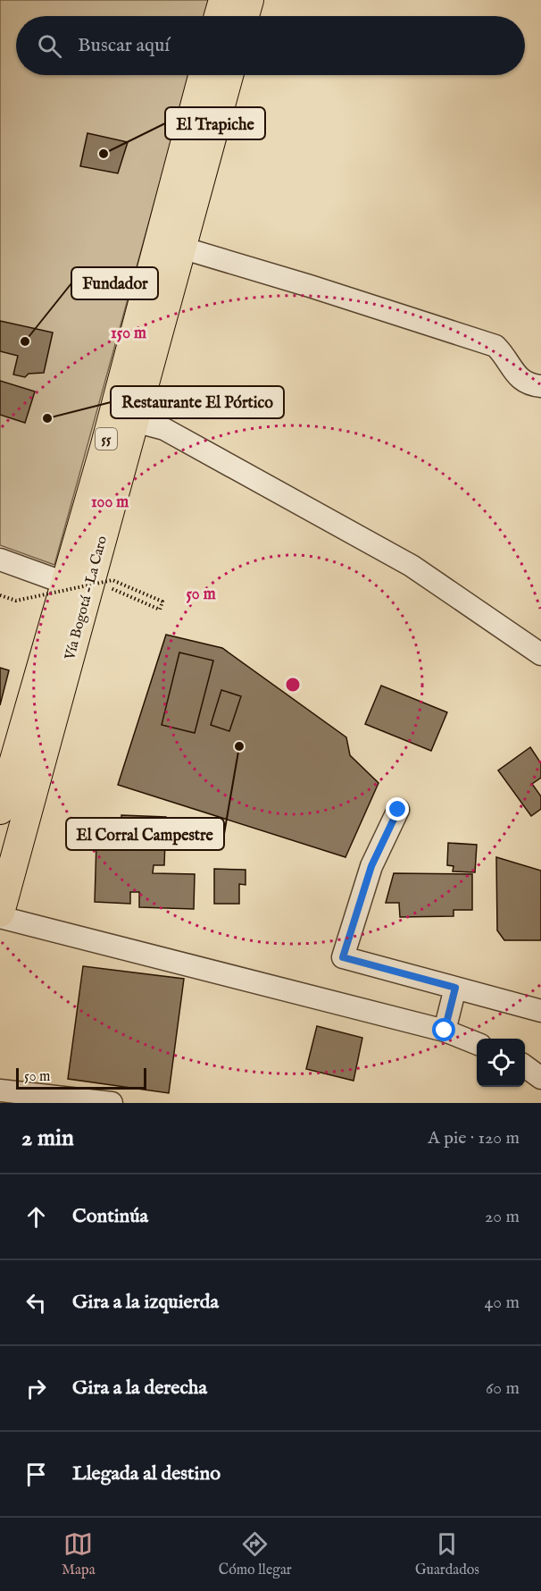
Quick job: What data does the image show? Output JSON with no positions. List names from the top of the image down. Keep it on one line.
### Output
{"streets":{"main road":["55","Vía Bogotá - La Caro"]},"places":["El Trapiche","Fundador","Restaurante El Pórtico","El Corral Campestre"],"scale_bar":"50 m","page":{"search":"Buscar aquí","scale":"50 m","heading":["2 min","A pie · 120 m"],"list":[["Continúa","20 m"],["Gira a la izquierda","40 m"],["Gira a la derecha","60 m"],"Llegada al destino"],"nav":["Mapa","Cómo llegar","Guardados"]},"rings":["150 m","100 m","50 m"]}
